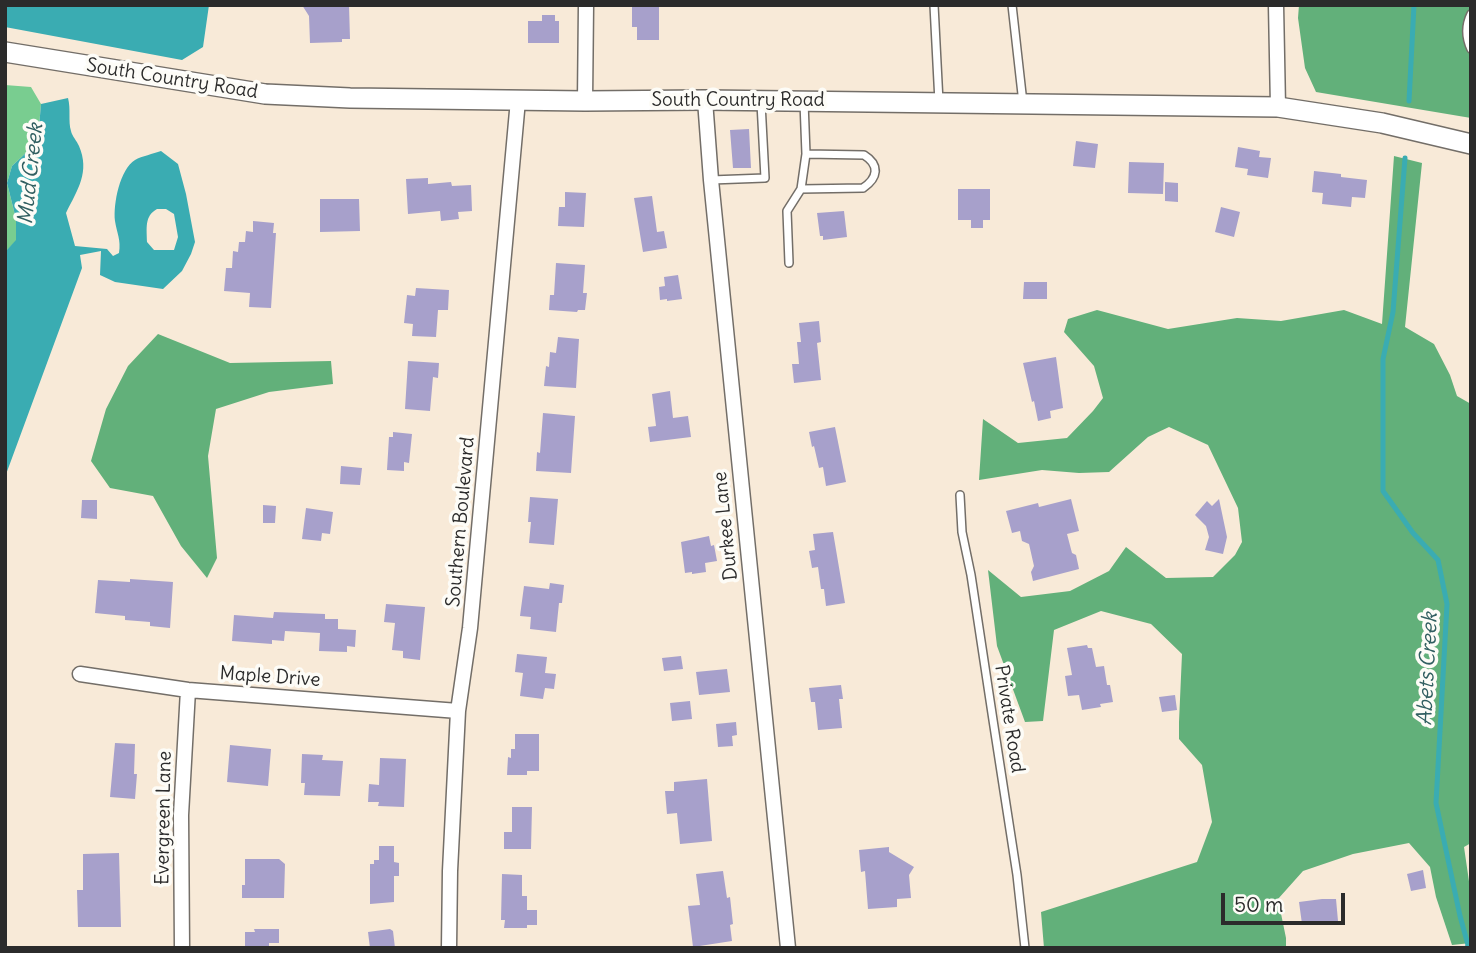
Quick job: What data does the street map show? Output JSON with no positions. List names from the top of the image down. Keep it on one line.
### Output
{"streets":{"main road":["South Country Road"],"street":["Southern Boulevard","Durkee Lane","Maple Drive","Evergreen Lane"],"lane":["Private Road"]},"crossings":[["South Country Road","Southern Boulevard"],["South Country Road","Durkee Lane"],["Southern Boulevard","Maple Drive"],["Maple Drive","Evergreen Lane"]],"water":["Mud Creek","Abets Creek"],"scale_bar":"50 m"}
